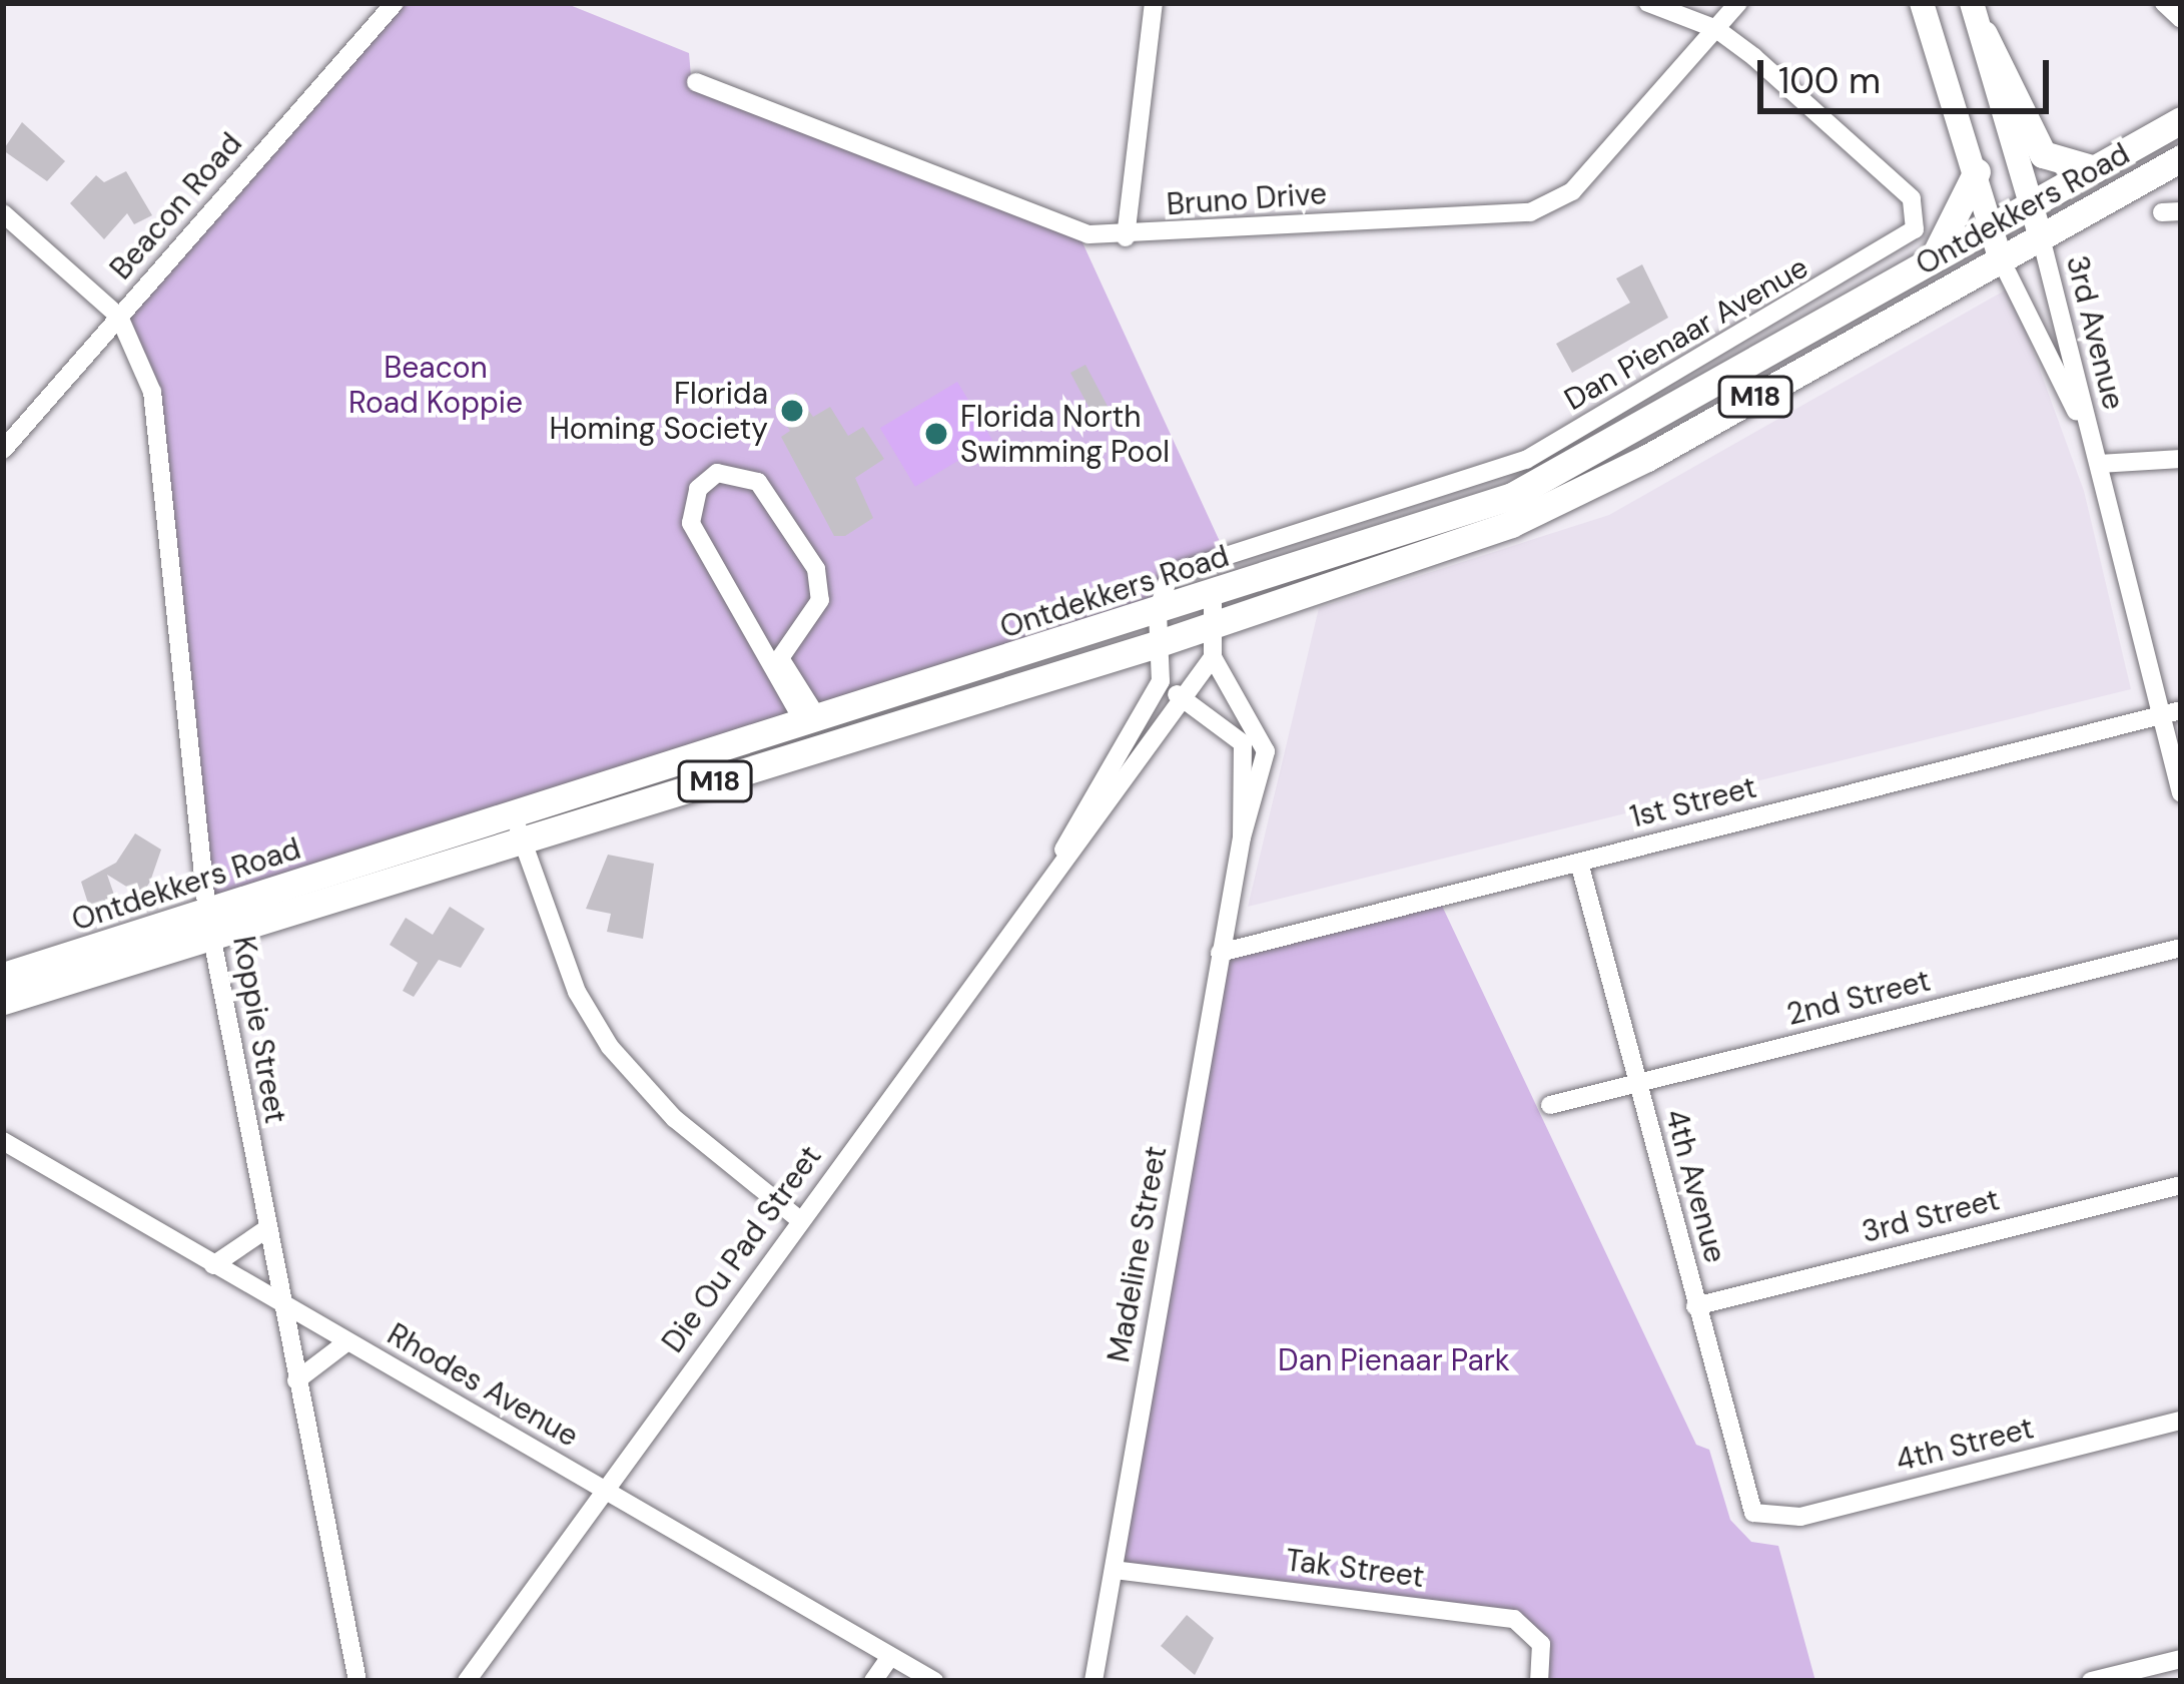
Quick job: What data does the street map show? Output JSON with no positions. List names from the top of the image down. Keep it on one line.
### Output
{"streets":{"main road":["Ontdekkers Road","M18"],"street":["Bruno Drive","Beacon Road","3rd Avenue","Dan Pienaar Avenue","1st Street","2nd Street","Koppie Street","4th Avenue","3rd Street","Die Ou Pad Street","Madeline Street","Rhodes Avenue","4th Street","Tak Street"]},"crossings":[["Bruno Drive","Dan Pienaar Avenue"],["Beacon Road","Koppie Street"],["Ontdekkers Road","3rd Avenue"],["Ontdekkers Road","Dan Pienaar Avenue"],["Ontdekkers Road","Koppie Street"],["3rd Avenue","1st Street"],["1st Street","4th Avenue"],["1st Street","Madeline Street"],["2nd Street","4th Avenue"],["Koppie Street","Rhodes Avenue"],["4th Avenue","3rd Street"],["4th Avenue","4th Street"],["Die Ou Pad Street","Madeline Street"],["Die Ou Pad Street","Rhodes Avenue"],["Madeline Street","Tak Street"]],"parks":["Beacon Road Koppie","Dan Pienaar Park"],"places":["Florida Homing Society","Florida North Swimming Pool"],"scale_bar":"100 m"}
